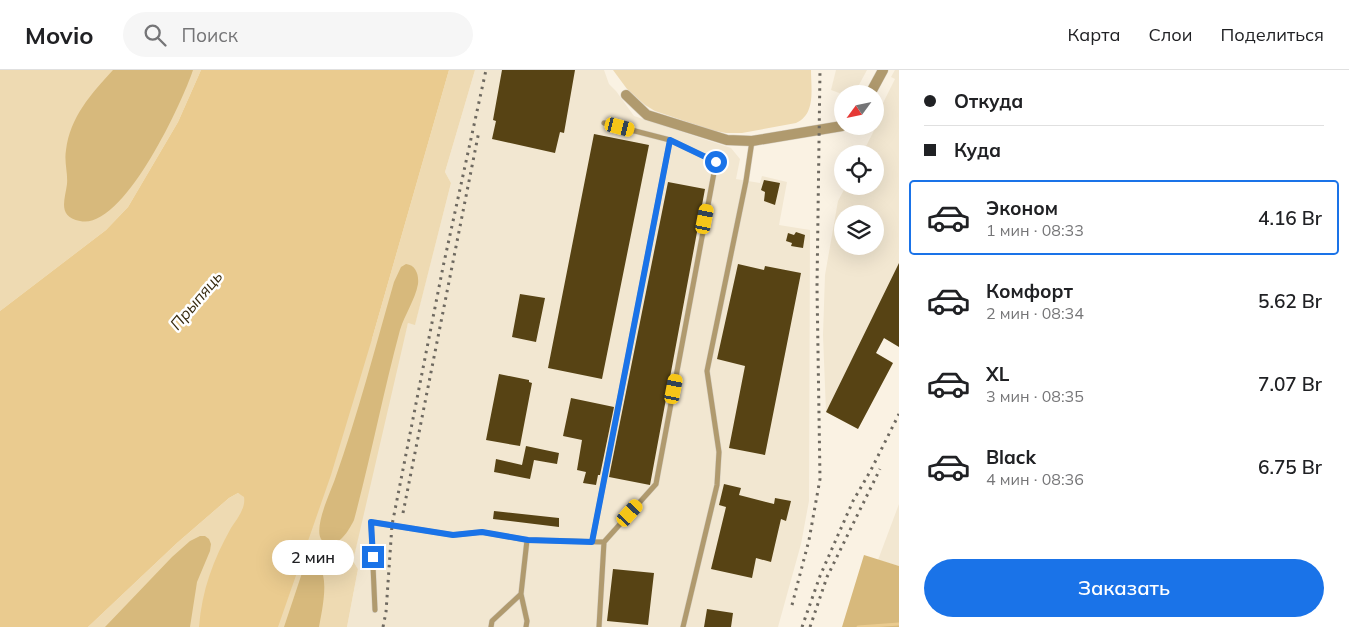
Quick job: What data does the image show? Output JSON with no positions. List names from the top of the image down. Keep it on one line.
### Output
{"water":["Прыпяць"],"north":"bottom left","page":{"header":"Movio","search":"Поиск","nav":["Карта","Слои","Поделиться"],"banner":["Откуда","Куда"],"list":[{"name":"Эконом","note":"1 мин · 08:33","value":"4.16 Br"},{"name":"Комфорт","note":"2 мин · 08:34","value":"5.62 Br"},{"name":"XL","note":"3 мин · 08:35","value":"7.07 Br"},{"name":"Black","note":"4 мин · 08:36","value":"6.75 Br"}],"bubble":"2 мин","buttons":"Заказать"}}
